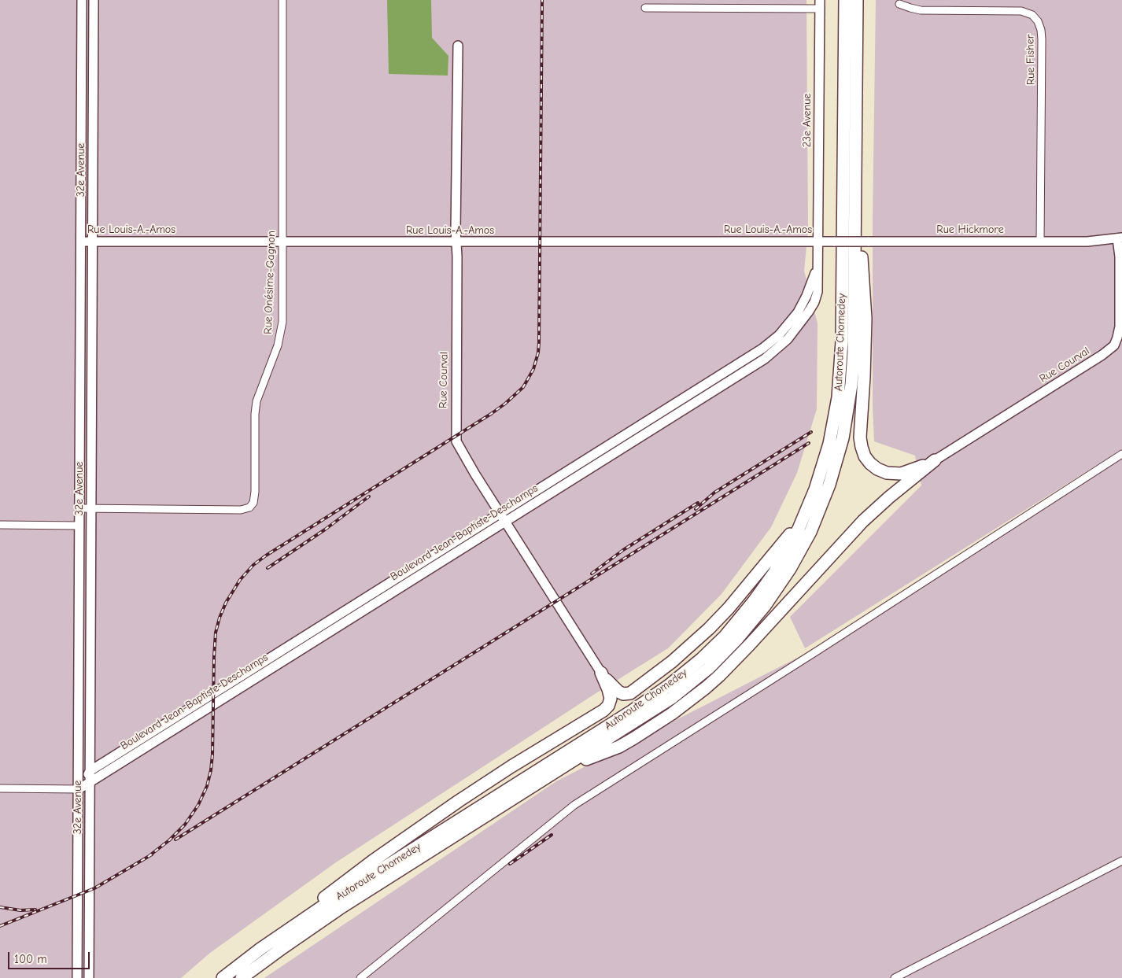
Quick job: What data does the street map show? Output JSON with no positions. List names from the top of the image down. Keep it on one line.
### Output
{"streets":{"highway":["Autoroute Chomedey"],"street":["Rue Fisher","23e Avenue","32e Avenue","Rue Louis-A.-Amos","Rue Hickmore","Rue Onésime-Gagnon","Rue Courval","Boulevard Jean-Baptiste-Deschamps"]},"crossings":[["Rue Fisher","Rue Hickmore"],["23e Avenue","Rue Louis-A.-Amos"],["23e Avenue","Rue Hickmore"],["23e Avenue","Boulevard Jean-Baptiste-Deschamps"],["32e Avenue","Rue Louis-A.-Amos"],["32e Avenue","Rue Onésime-Gagnon"],["32e Avenue","Boulevard Jean-Baptiste-Deschamps"],["Rue Louis-A.-Amos","Rue Hickmore"],["Rue Louis-A.-Amos","Rue Onésime-Gagnon"],["Rue Louis-A.-Amos","Rue Courval"],["Rue Louis-A.-Amos","Boulevard Jean-Baptiste-Deschamps"],["Rue Hickmore","Rue Courval"],["Rue Hickmore","Boulevard Jean-Baptiste-Deschamps"],["Rue Courval","Boulevard Jean-Baptiste-Deschamps"]],"scale_bar":"100 m"}
